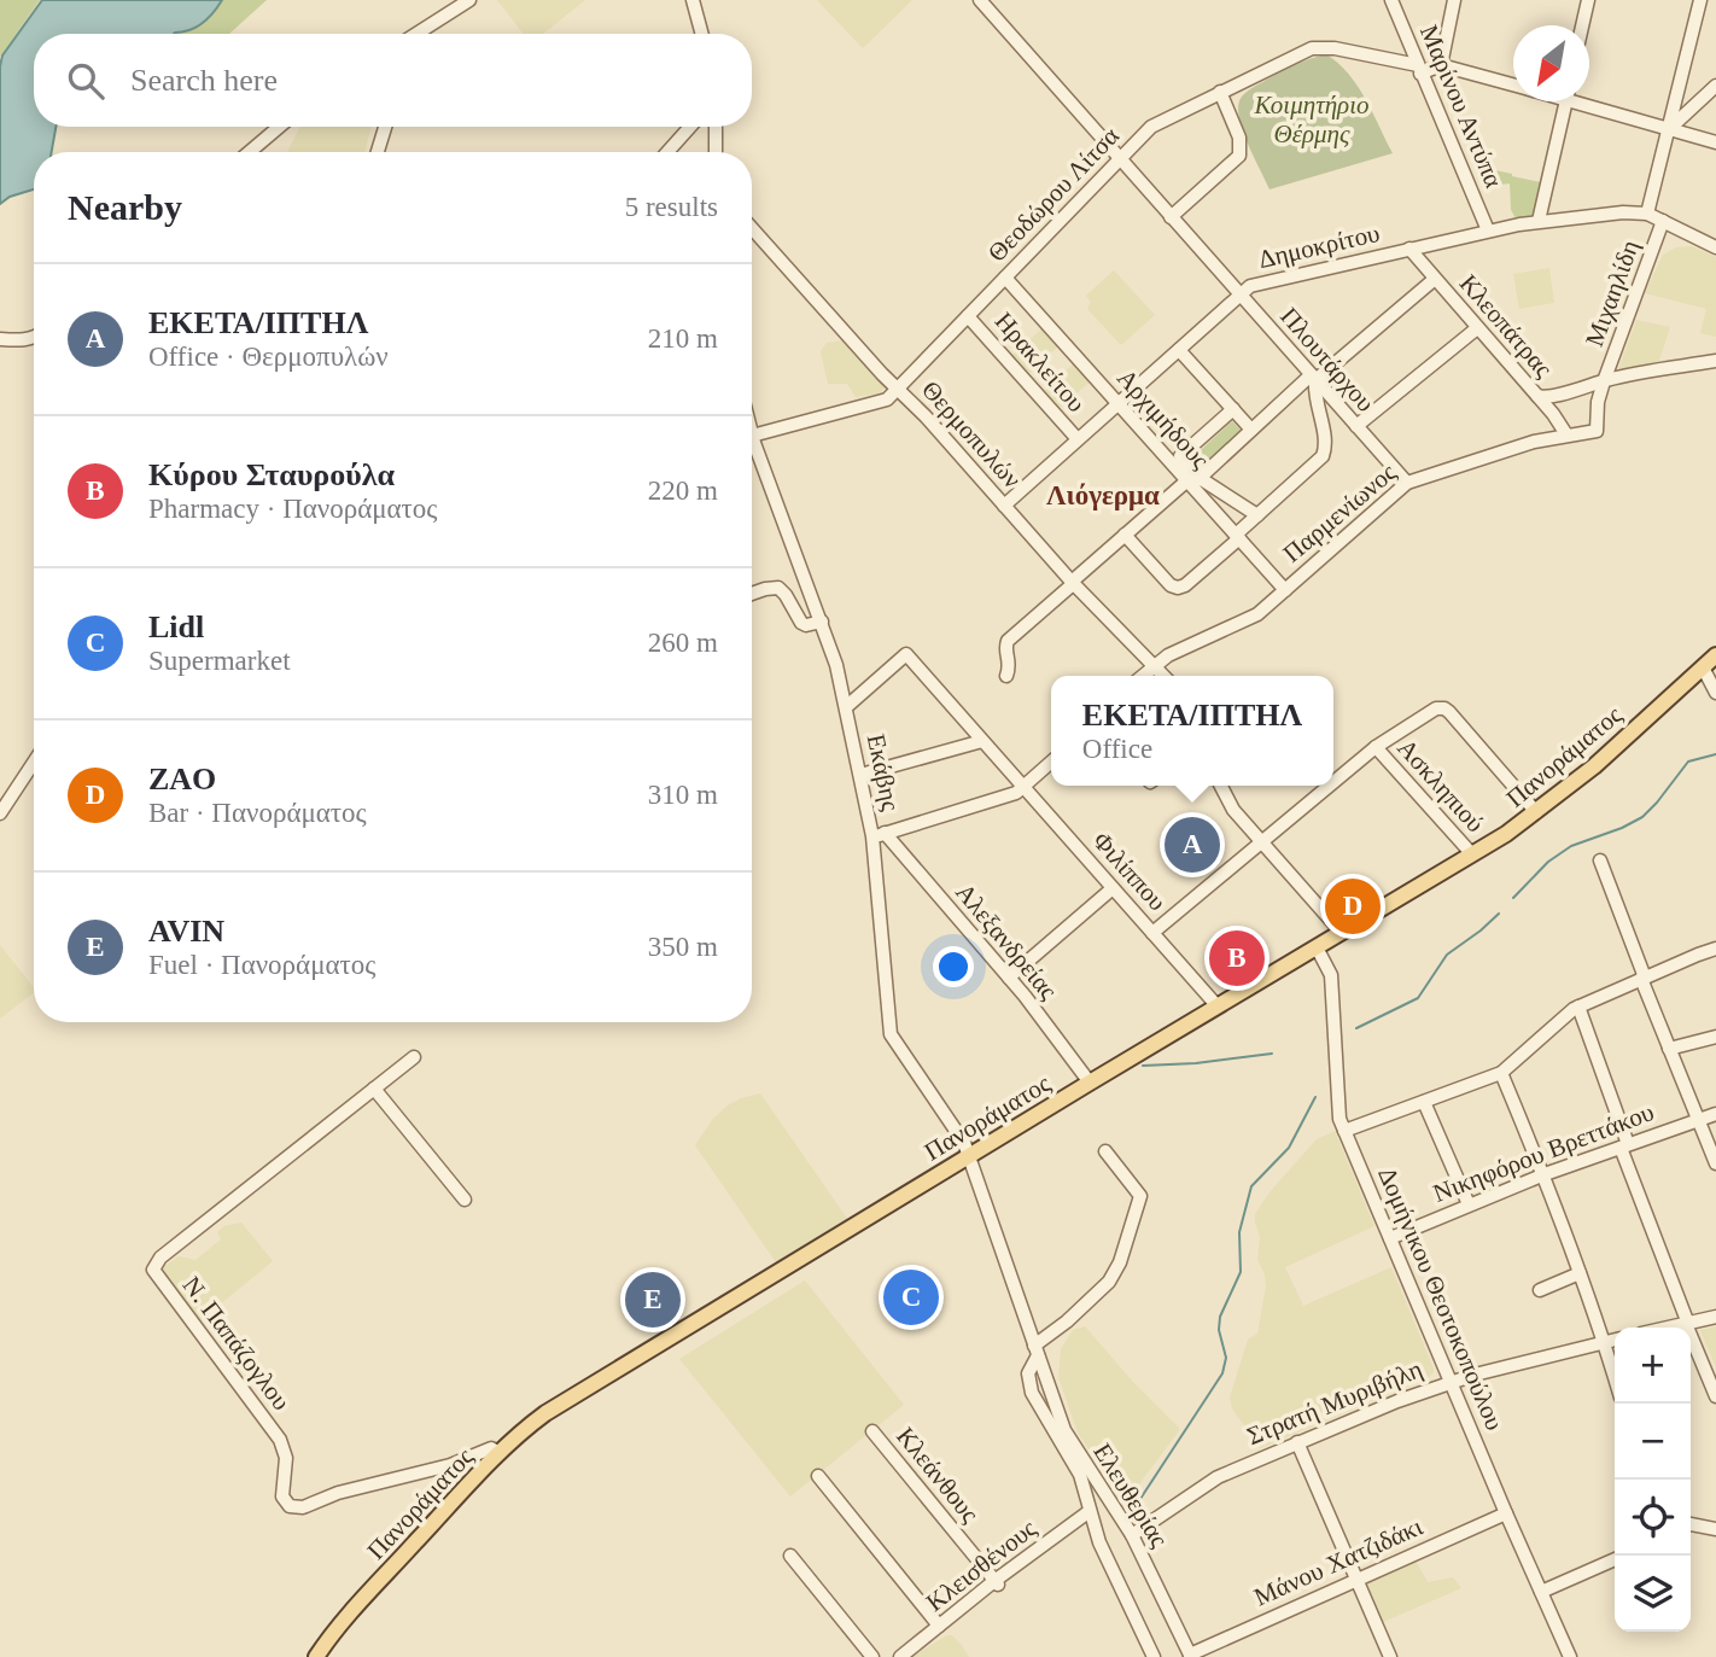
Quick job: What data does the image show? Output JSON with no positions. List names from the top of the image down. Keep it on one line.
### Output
{"streets":{"main road":["Πανοράματος"],"street":["Μαρίνου Αντύπα","Θεοδώρου Λίτσα","Δημοκρίτου","Μιχαηλίδη","Κλεοπάτρας","Πλουτάρχου","Ηρακλείτου","Αρχιμήδους","Θερμοπυλών","Παρμενίωνος","Εκάβης","Ασκληπιού","Φιλίππου","Αλεξανδρείας","Νικηφόρου Βρεττάκου","Δομήνικου Θεοτοκοπούλου","Ν. Παπάζογλου","Στρατή Μυριβήλη","Κλεάνθους","Ελευθερίας","Μάνου Χατζιδάκι","Κλεισθένους"]},"crossings":[["Μαρίνου Αντύπα","Θεοδώρου Λίτσα"],["Μαρίνου Αντύπα","Δημοκρίτου"],["Θεοδώρου Λίτσα","Πλουτάρχου"],["Θεοδώρου Λίτσα","Ηρακλείτου"],["Θεοδώρου Λίτσα","Αρχιμήδους"],["Θεοδώρου Λίτσα","Θερμοπυλών"],["Θεοδώρου Λίτσα","Εκάβης"],["Δημοκρίτου","Μιχαηλίδη"],["Δημοκρίτου","Κλεοπάτρας"],["Δημοκρίτου","Πλουτάρχου"],["Δημοκρίτου","Ηρακλείτου"],["Δημοκρίτου","Αρχιμήδους"],["Δημοκρίτου","Θερμοπυλών"],["Μιχαηλίδη","Παρμενίωνος"],["Κλεοπάτρας","Παρμενίωνος"],["Πλουτάρχου","Παρμενίωνος"],["Αρχιμήδους","Παρμενίωνος"],["Θερμοπυλών","Παρμενίωνος"],["Πανοράματος","Εκάβης"],["Πανοράματος","Ασκληπιού"],["Πανοράματος","Φιλίππου"],["Πανοράματος","Αλεξανδρείας"],["Πανοράματος","Δομήνικου Θεοτοκοπούλου"],["Πανοράματος","Ν. Παπάζογλου"],["Πανοράματος","Ελευθερίας"],["Εκάβης","Φιλίππου"],["Εκάβης","Αλεξανδρείας"],["Εκάβης","Ελευθερίας"],["Νικηφόρου Βρεττάκου","Δομήνικου Θεοτοκοπούλου"],["Δομήνικου Θεοτοκοπούλου","Στρατή Μυριβήλη"],["Δομήνικου Θεοτοκοπούλου","Μάνου Χατζιδάκι"],["Στρατή Μυριβήλη","Ελευθερίας"],["Κλεάνθους","Κλεισθένους"],["Ελευθερίας","Μάνου Χατζιδάκι"],["Ελευθερίας","Κλεισθένους"]],"districts":["Λιόγερμα"],"parks":["Κοιμητήριο Θέρμης"],"north":"bottom left","page":{"search":"Search here","heading":["Nearby","5 results"],"list":[{"mark":"A","name":"ΕΚΕΤΑ/ΙΠΤΗΛ","note":"Office · Θερμοπυλών","value":"210 m"},{"mark":"B","name":"Κύρου Σταυρούλα","note":"Pharmacy · Πανοράματος","value":"220 m"},{"mark":"C","name":"Lidl","note":"Supermarket","value":"260 m"},{"mark":"D","name":"ZAO","note":"Bar · Πανοράματος","value":"310 m"},{"mark":"E","name":"AVIN","note":"Fuel · Πανοράματος","value":"350 m"}],"popup":["ΕΚΕΤΑ/ΙΠΤΗΛ","Office"],"pins":["A","D","B","C","E"],"map_buttons":["+","−"]}}
